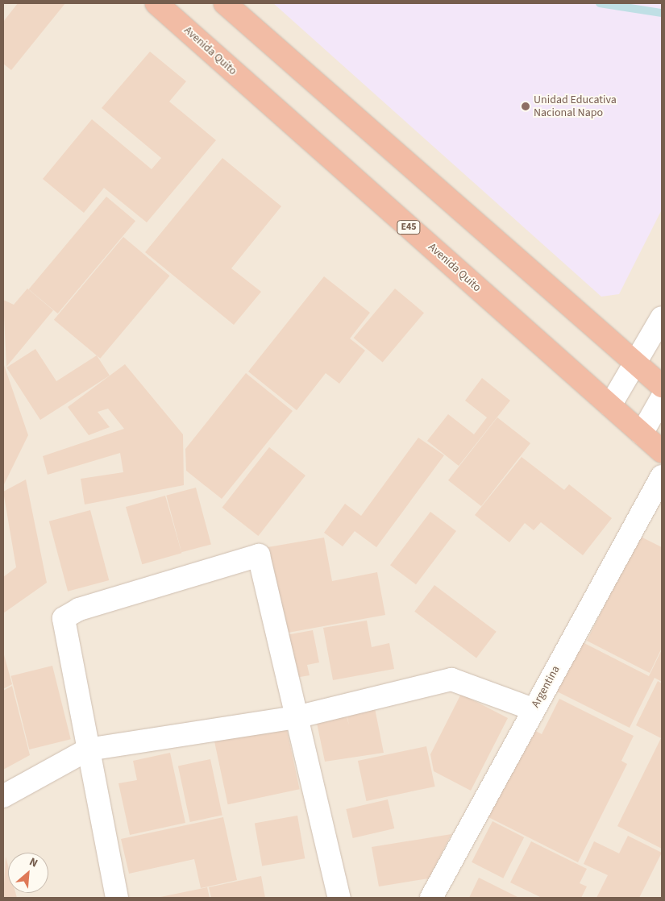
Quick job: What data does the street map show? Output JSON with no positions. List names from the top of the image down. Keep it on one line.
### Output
{"streets":{"highway":["Avenida Quito","E45"],"street":["Argentina"]},"places":["Unidad Educativa Nacional Napo"],"north":"top right"}
